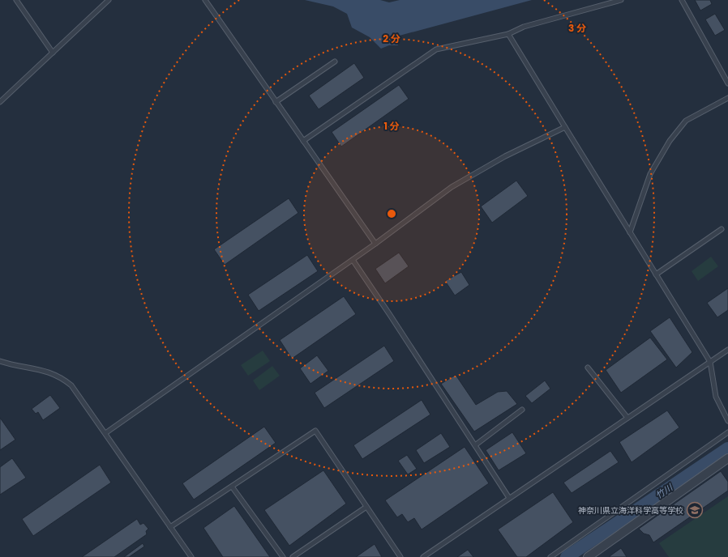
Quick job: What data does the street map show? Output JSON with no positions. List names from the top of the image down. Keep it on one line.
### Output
{"water":["竹川"],"places":{"school or university":["神奈川県立海洋科学高等学校"]},"rings":["3 分","2 分","1 分"]}
